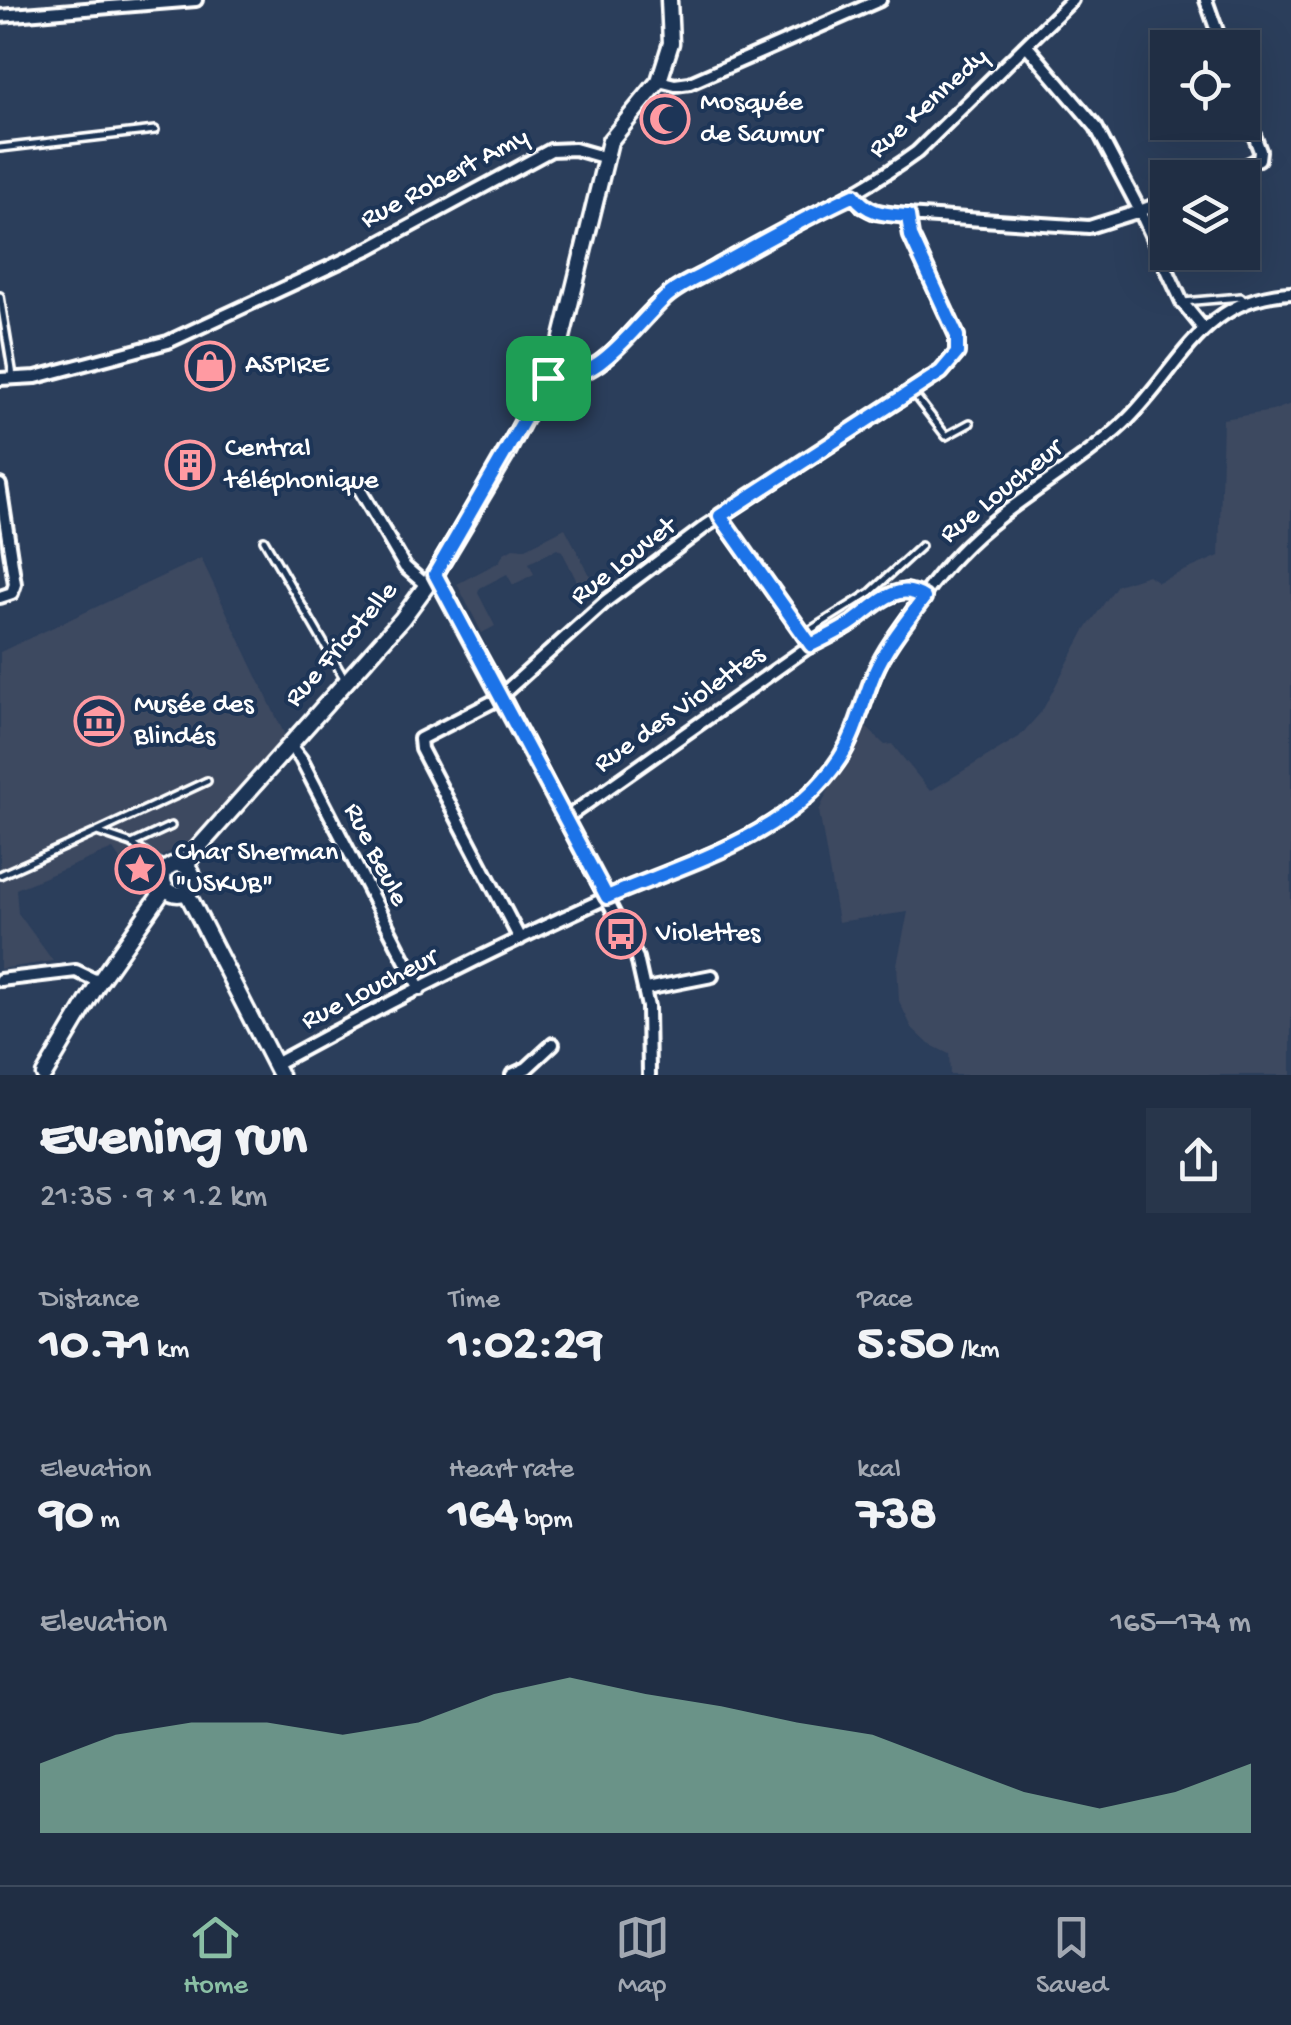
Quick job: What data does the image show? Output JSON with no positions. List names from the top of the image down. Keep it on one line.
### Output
{"streets":{"street":["Rue Kennedy","Rue Robert Amy","Rue Loucheur","Rue Louvet","Rue Fricotelle","Rue des Violettes","Rue Beule"]},"crossings":[["Rue Kennedy","Rue Fricotelle"],["Rue Robert Amy","Rue Fricotelle"],["Rue Loucheur","Rue Louvet"],["Rue Loucheur","Rue des Violettes"],["Rue Loucheur","Rue Beule"],["Rue Fricotelle","Rue Beule"]],"places":{"mosque":["Mosquée de Saumur"],"shop":["ASPIRE"],"building":["Central téléphonique"],"museum":["Musée des Blindés"],"place":["Char Sherman \"USKUB\""],"bus stop":["Violettes"]},"page":{"heading":["Evening run","21:35 · 9 × 1.2 km"],"stats":[["Distance","10.71 km"],["Time","1:02:29"],["Pace","5:50 /km"],["Elevation","90 m"],["Heart rate","164 bpm"],["kcal","738"]],"chart":["Elevation","165–174 m"],"tabs":["Home","Map","Saved"]}}
